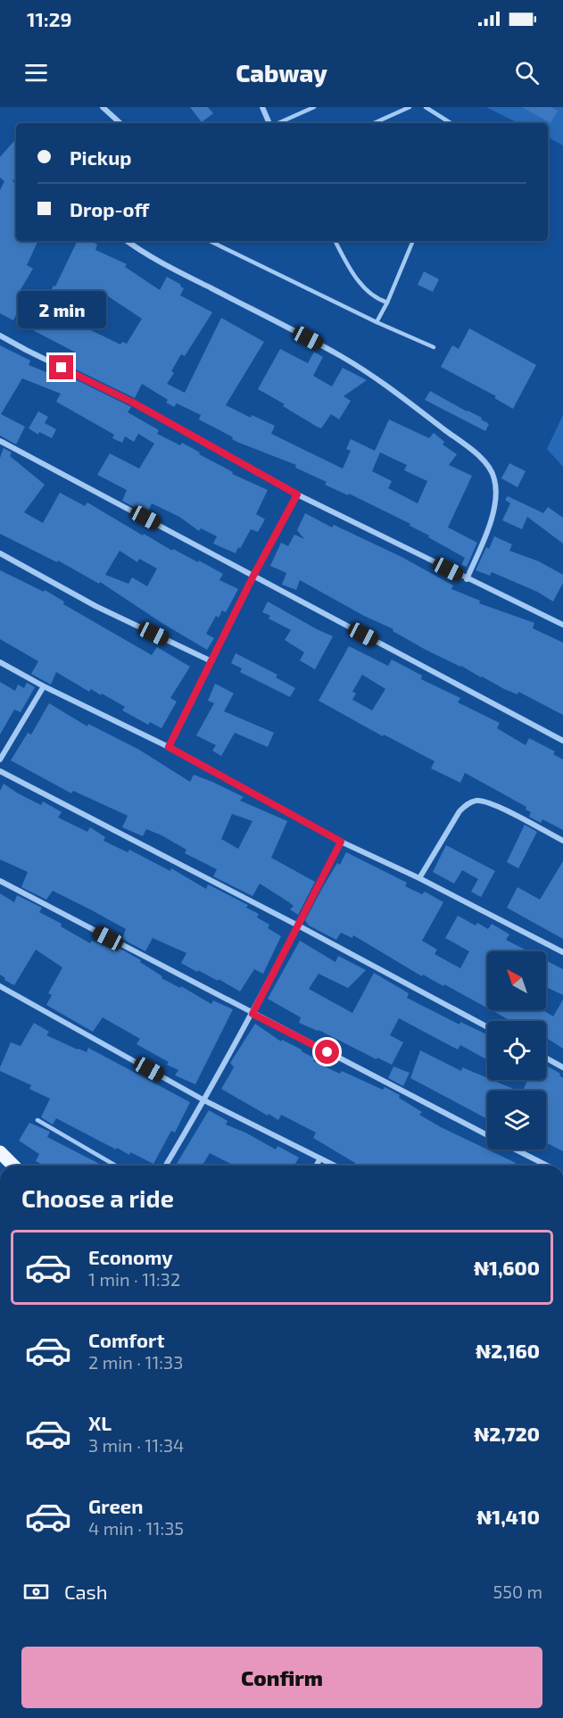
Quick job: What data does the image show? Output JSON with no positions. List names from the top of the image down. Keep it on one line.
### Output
{"north":"top left","page":{"status":"11:29","header":"Cabway","banner":["Pickup","Drop-off"],"bubble":"2 min","heading":"Choose a ride","list":[{"name":"Economy","note":"1 min · 11:32","value":"₦1,600"},{"name":"Comfort","note":"2 min · 11:33","value":"₦2,160"},{"name":"XL","note":"3 min · 11:34","value":"₦2,720"},{"name":"Green","note":"4 min · 11:35","value":"₦1,410"}],"pay":["Cash","550 m"],"buttons":"Confirm"}}
